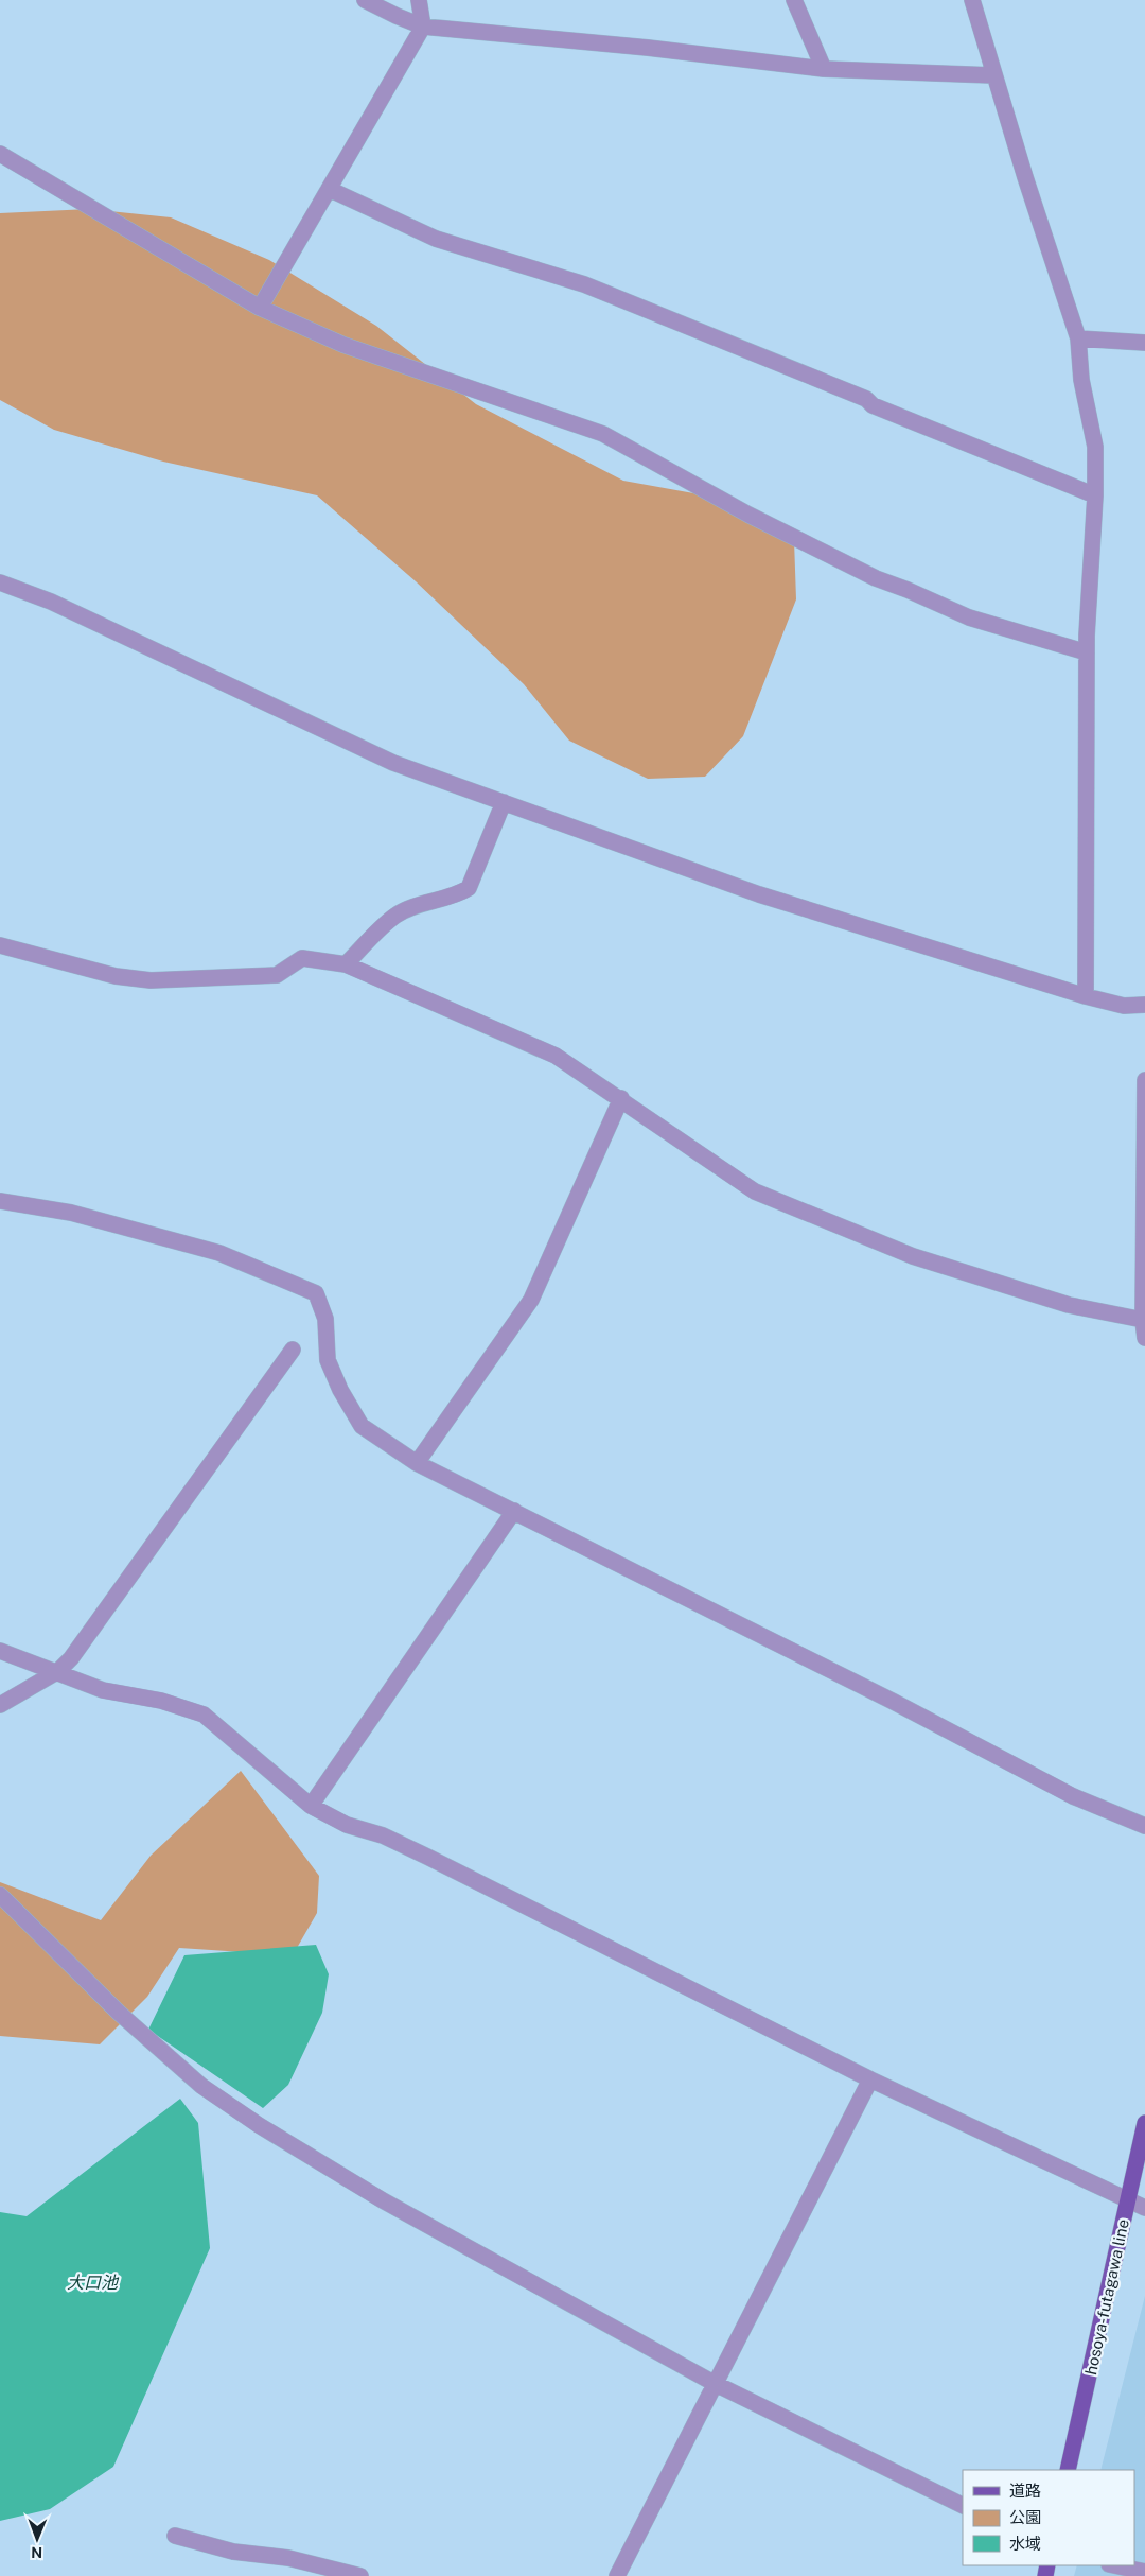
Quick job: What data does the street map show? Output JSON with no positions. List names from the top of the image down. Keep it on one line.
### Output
{"streets":{"main road":["hosoya-futagawa line"]},"water":["大口池"],"legend":["道路","公園","水域"],"north":"bottom"}
